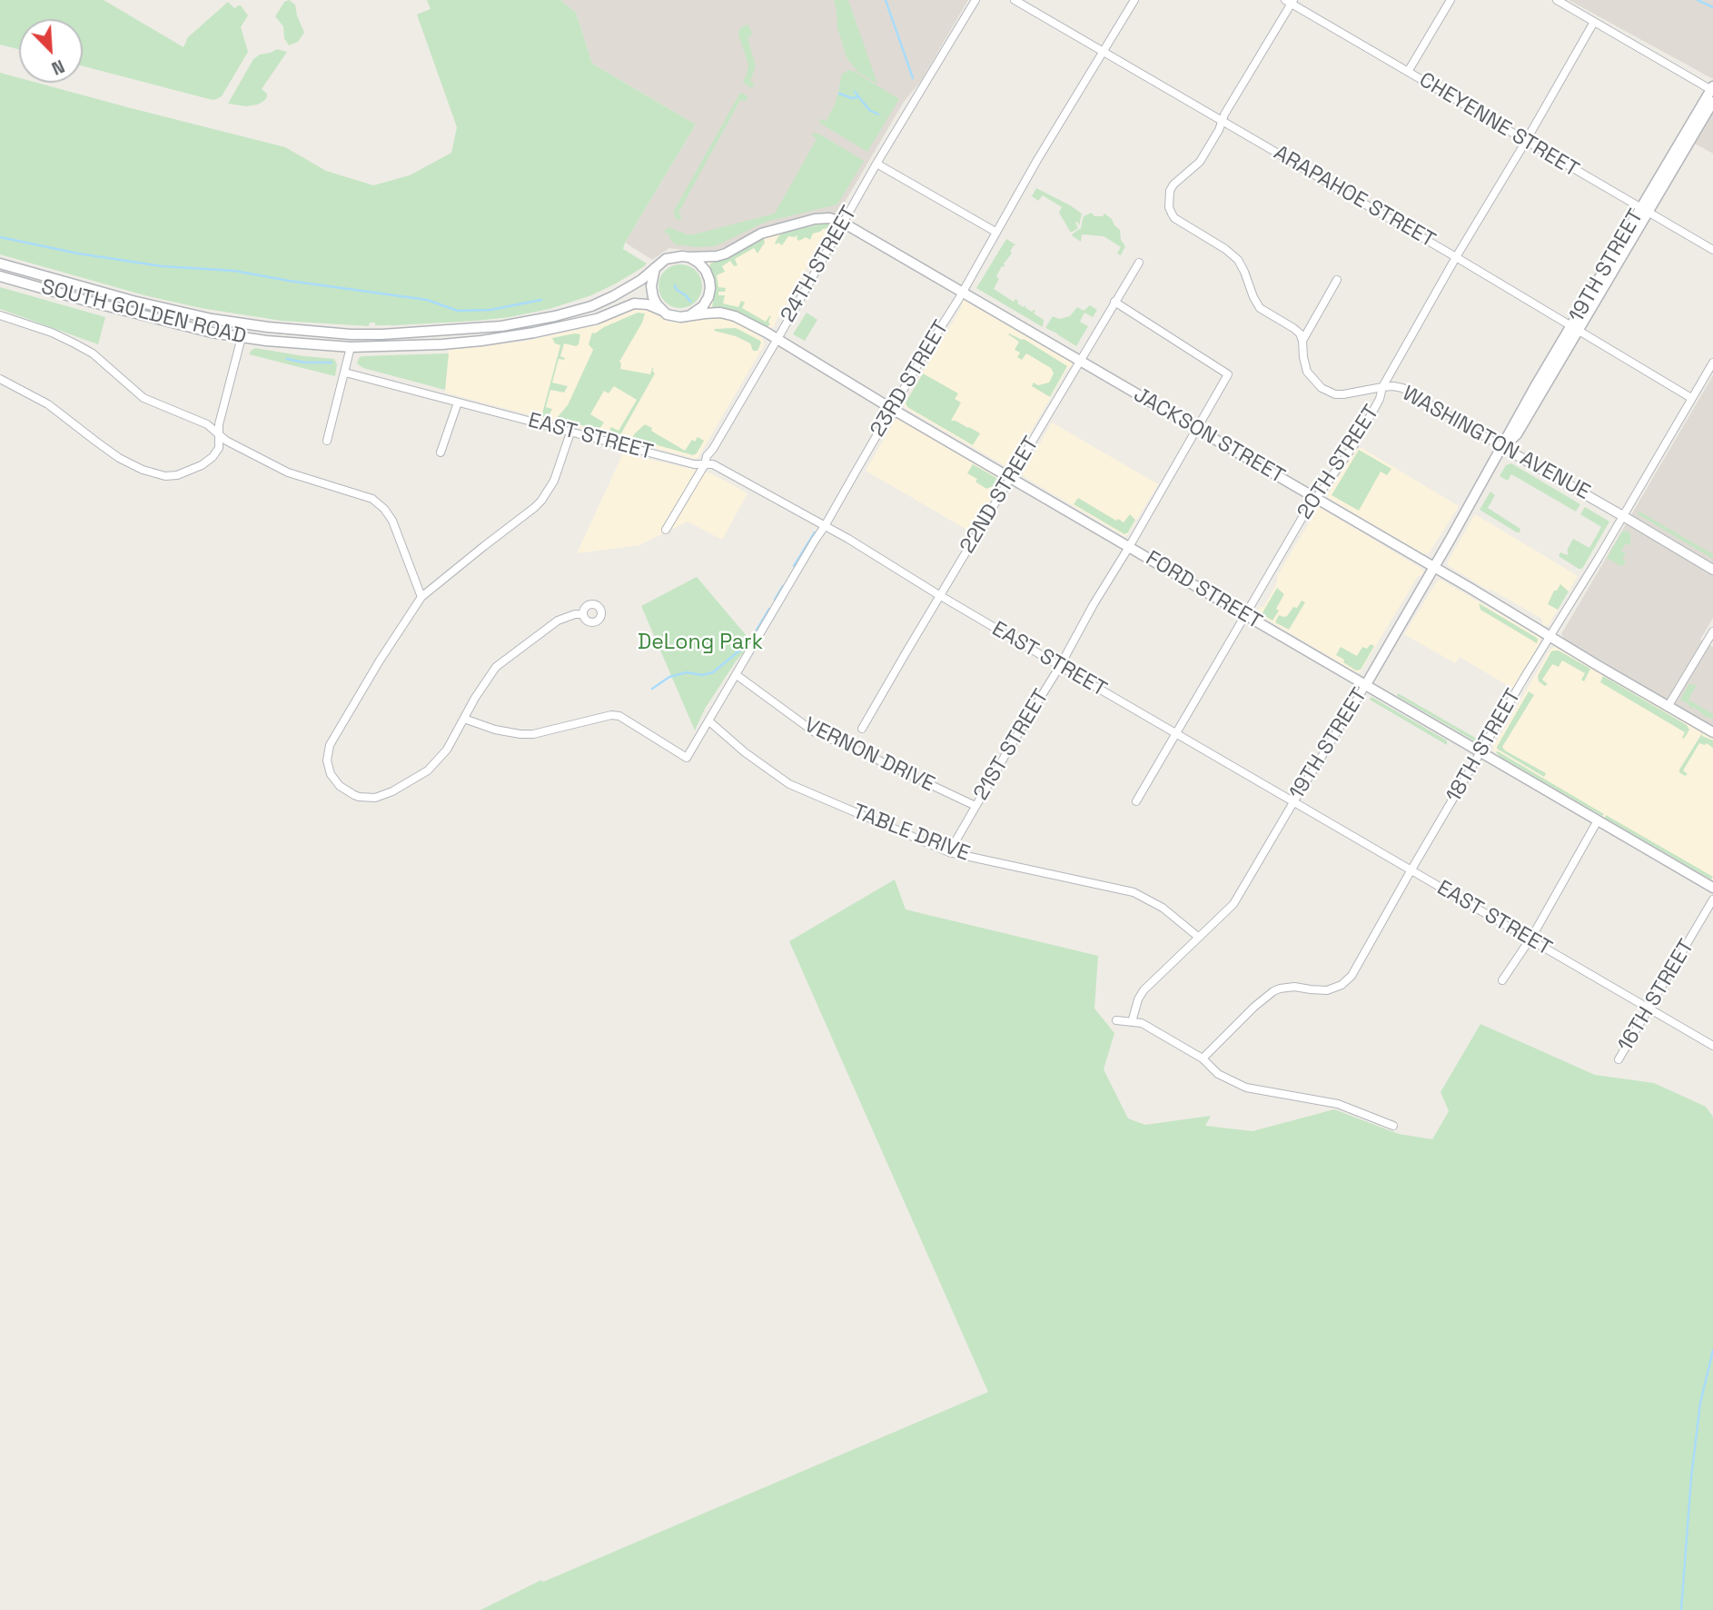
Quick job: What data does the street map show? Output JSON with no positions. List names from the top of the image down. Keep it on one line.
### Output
{"streets":{"main road":["19TH STREET","SOUTH GOLDEN ROAD","JACKSON STREET","FORD STREET"],"street":["CHEYENNE STREET","ARAPAHOE STREET","24TH STREET","23RD STREET","EAST STREET","WASHINGTON AVENUE","20TH STREET","22ND STREET","21ST STREET","18TH STREET","VERNON DRIVE","TABLE DRIVE","16TH STREET"]},"crossings":[["CHEYENNE STREET","19TH STREET"],["CHEYENNE STREET","20TH STREET"],["ARAPAHOE STREET","19TH STREET"],["ARAPAHOE STREET","23RD STREET"],["ARAPAHOE STREET","20TH STREET"],["ARAPAHOE STREET","18TH STREET"],["24TH STREET","JACKSON STREET"],["24TH STREET","EAST STREET"],["24TH STREET","FORD STREET"],["19TH STREET","JACKSON STREET"],["19TH STREET","EAST STREET"],["19TH STREET","WASHINGTON AVENUE"],["19TH STREET","FORD STREET"],["19TH STREET","TABLE DRIVE"],["SOUTH GOLDEN ROAD","JACKSON STREET"],["SOUTH GOLDEN ROAD","FORD STREET"],["23RD STREET","JACKSON STREET"],["23RD STREET","EAST STREET"],["23RD STREET","FORD STREET"],["23RD STREET","VERNON DRIVE"],["23RD STREET","TABLE DRIVE"],["JACKSON STREET","20TH STREET"],["JACKSON STREET","22ND STREET"],["JACKSON STREET","FORD STREET"],["JACKSON STREET","21ST STREET"],["JACKSON STREET","18TH STREET"],["EAST STREET","20TH STREET"],["EAST STREET","22ND STREET"],["EAST STREET","21ST STREET"],["EAST STREET","18TH STREET"],["EAST STREET","16TH STREET"],["WASHINGTON AVENUE","20TH STREET"],["WASHINGTON AVENUE","18TH STREET"],["20TH STREET","FORD STREET"],["22ND STREET","FORD STREET"],["22ND STREET","21ST STREET"],["FORD STREET","21ST STREET"],["FORD STREET","18TH STREET"],["21ST STREET","VERNON DRIVE"],["21ST STREET","TABLE DRIVE"]],"parks":["DeLong Park"],"north":"bottom right"}
